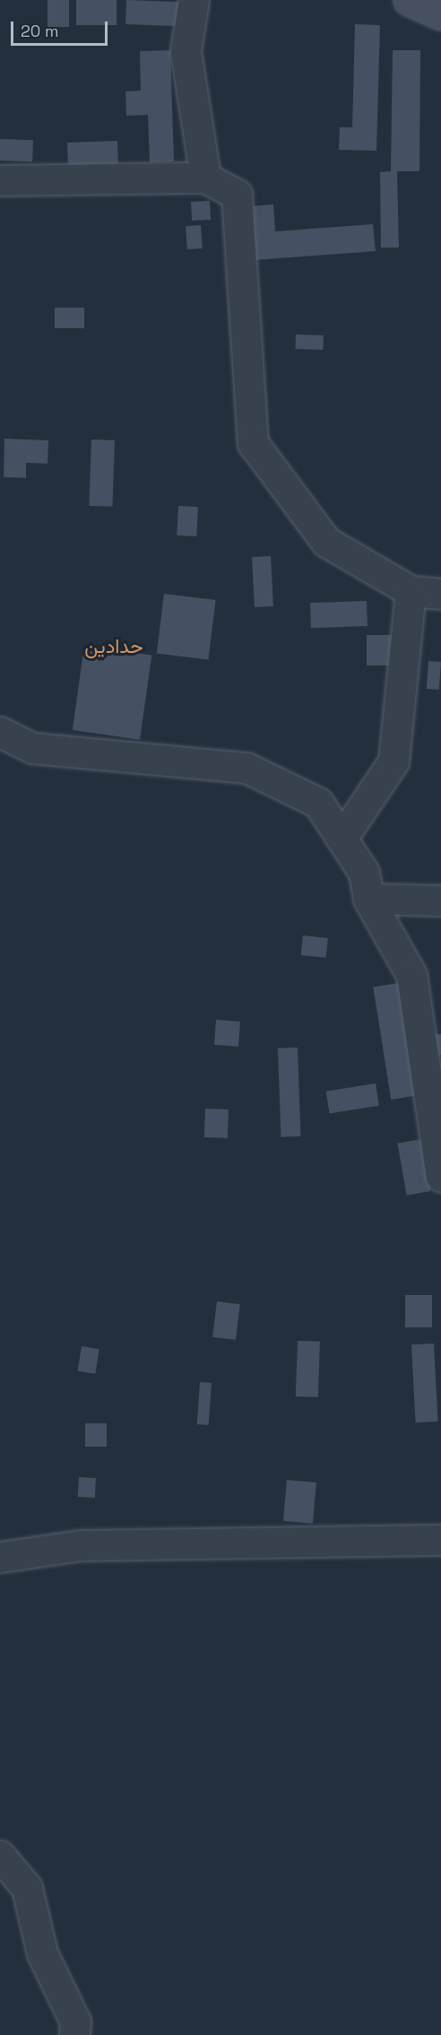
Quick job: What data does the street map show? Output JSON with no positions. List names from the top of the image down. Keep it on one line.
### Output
{"districts":["حدادين"],"scale_bar":"20 m"}
